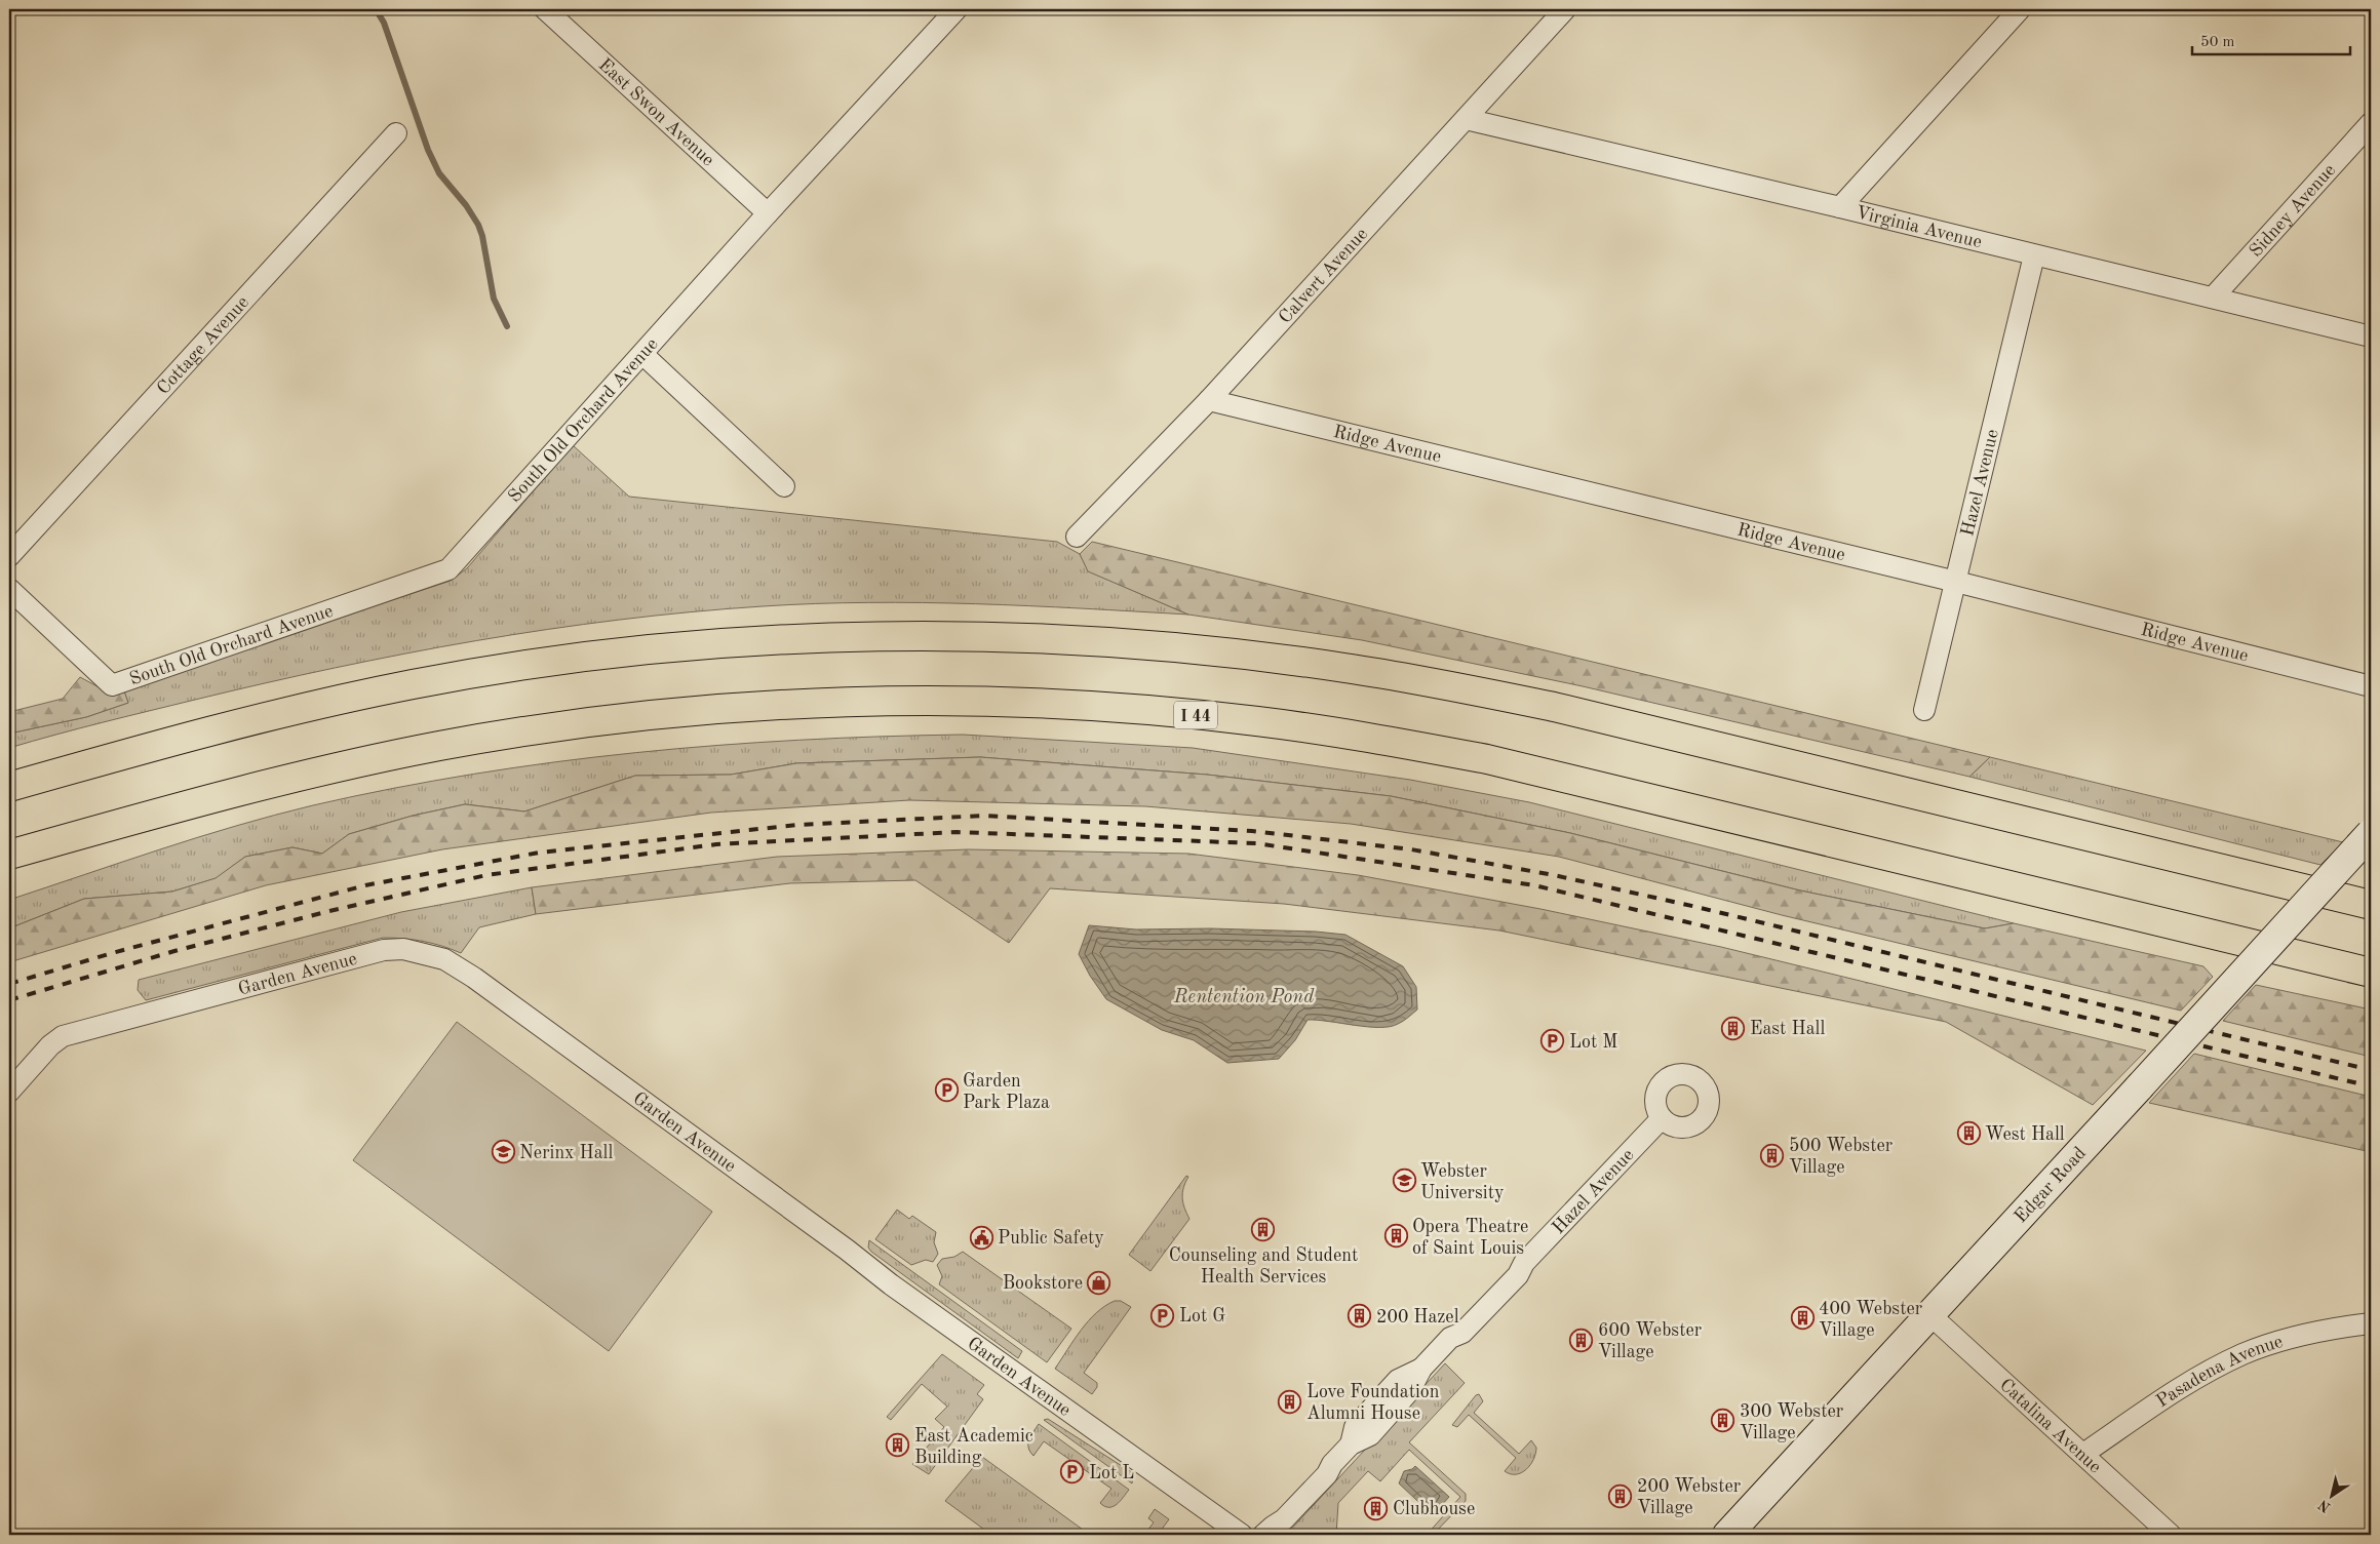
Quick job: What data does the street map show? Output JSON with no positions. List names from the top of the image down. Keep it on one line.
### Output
{"streets":{"highway":["I 44"],"street":["East Swon Avenue","Sidney Avenue","Virginia Avenue","Calvert Avenue","Cottage Avenue","South Old Orchard Avenue","Ridge Avenue","Hazel Avenue","Garden Avenue","Edgar Road","Pasadena Avenue","Catalina Avenue"]},"crossings":[["East Swon Avenue","South Old Orchard Avenue"],["Sidney Avenue","Virginia Avenue"],["Virginia Avenue","Calvert Avenue"],["Virginia Avenue","Hazel Avenue"],["Calvert Avenue","Ridge Avenue"],["Ridge Avenue","Hazel Avenue"],["Edgar Road","Catalina Avenue"],["Pasadena Avenue","Catalina Avenue"]],"water":["Rentention Pond"],"places":{"building":["East Hall","West Hall","500 Webster Village","Counseling and Student Health Services","Opera Theatre of Saint Louis","200 Hazel","400 Webster Village","600 Webster Village","Love Foundation Alumni House","300 Webster Village","East Academic Building","200 Webster Village","Clubhouse"],"parking":["Lot M","Garden Park Plaza","Lot G","Lot L"],"school or university":["Nerinx Hall","Webster University"],"public building":["Public Safety"],"shop":["Bookstore"]},"scale_bar":"50 m","north":"bottom left"}
